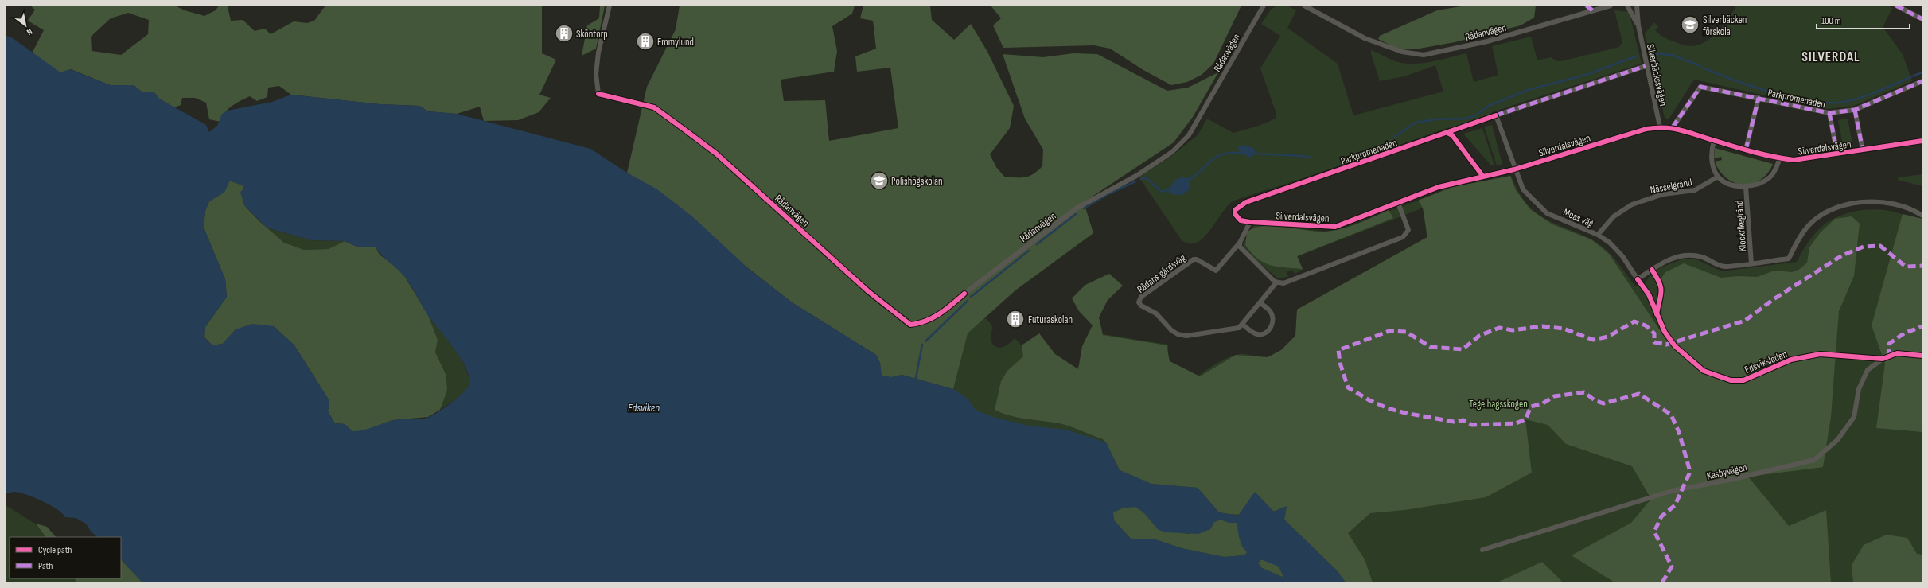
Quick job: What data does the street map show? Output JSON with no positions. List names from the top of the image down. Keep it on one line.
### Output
{"streets":{"street":["Rådanvägen","Silverbäckssvägen","Parkpromenaden","Silverdalsvägen","Nässelgränd","Moas väg","Klockrikegränd","Rådans gårdsväg","Kasbyvägen"],"cycle path":["Edsviksleden"]},"crossings":[["Silverbäckssvägen","Silverdalsvägen"],["Silverbäckssvägen","Moas väg"],["Parkpromenaden","Silverdalsvägen"],["Silverdalsvägen","Moas väg"],["Silverdalsvägen","Rådans gårdsväg"],["Nässelgränd","Moas väg"],["Moas väg","Klockrikegränd"]],"districts":["SILVERDAL"],"water":["Edsviken"],"parks":["Tegelhagsskogen"],"places":{"school or university":["Silverbäcken förskola","Polishögskolan"],"building":["Sköntorp","Emmylund","Futuraskolan"]},"legend":["Cycle path","Path"],"scale_bar":"100 m","north":"bottom right"}
